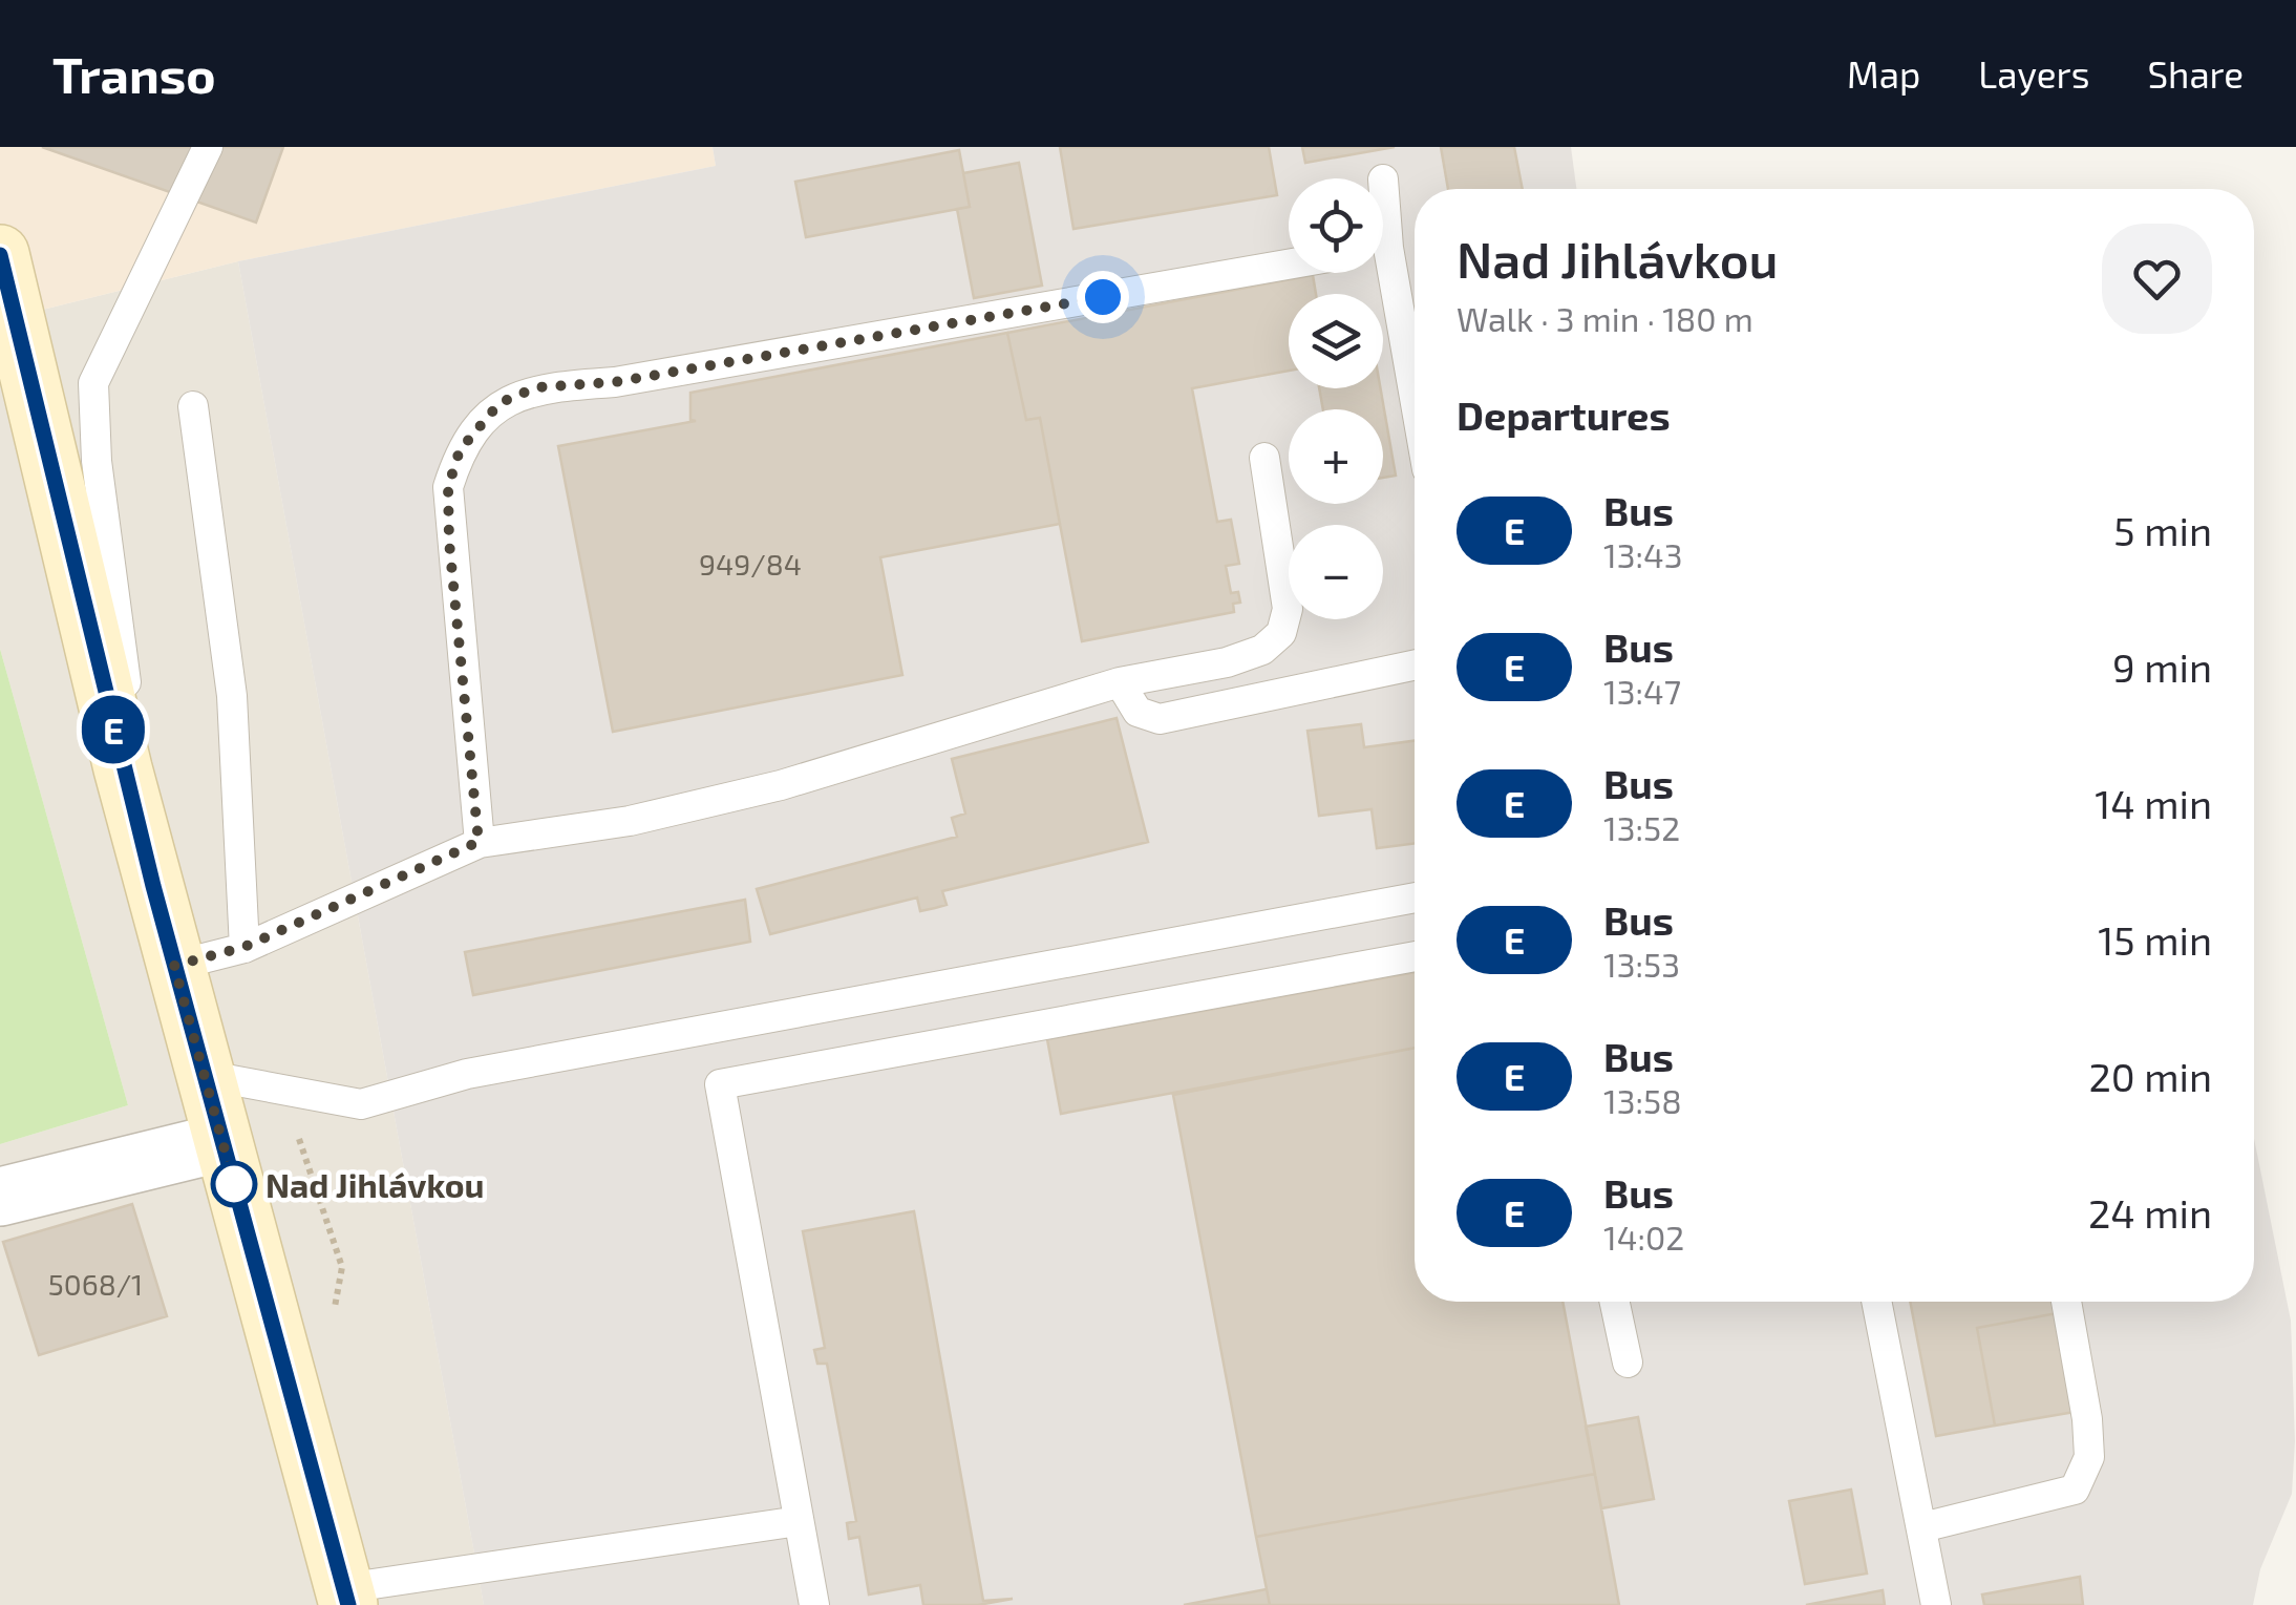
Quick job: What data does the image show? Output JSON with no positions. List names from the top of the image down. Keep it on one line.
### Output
{"places":["Nad Jihlávkou"],"lines":["bus line E"],"house_numbers":["949/84","5068/1"],"page":{"header":"Transo","nav":["Map","Layers","Share"],"on_map":"E","map_buttons":["+","−"],"heading":[["Nad Jihlávkou","Walk · 3 min · 180 m"],"Departures"],"list":[{"mark":"E","name":"Bus","note":"13:43","value":"5 min"},{"mark":"E","name":"Bus","note":"13:47","value":"9 min"},{"mark":"E","name":"Bus","note":"13:52","value":"14 min"},{"mark":"E","name":"Bus","note":"13:53","value":"15 min"},{"mark":"E","name":"Bus","note":"13:58","value":"20 min"},{"mark":"E","name":"Bus","note":"14:02","value":"24 min"}]}}
